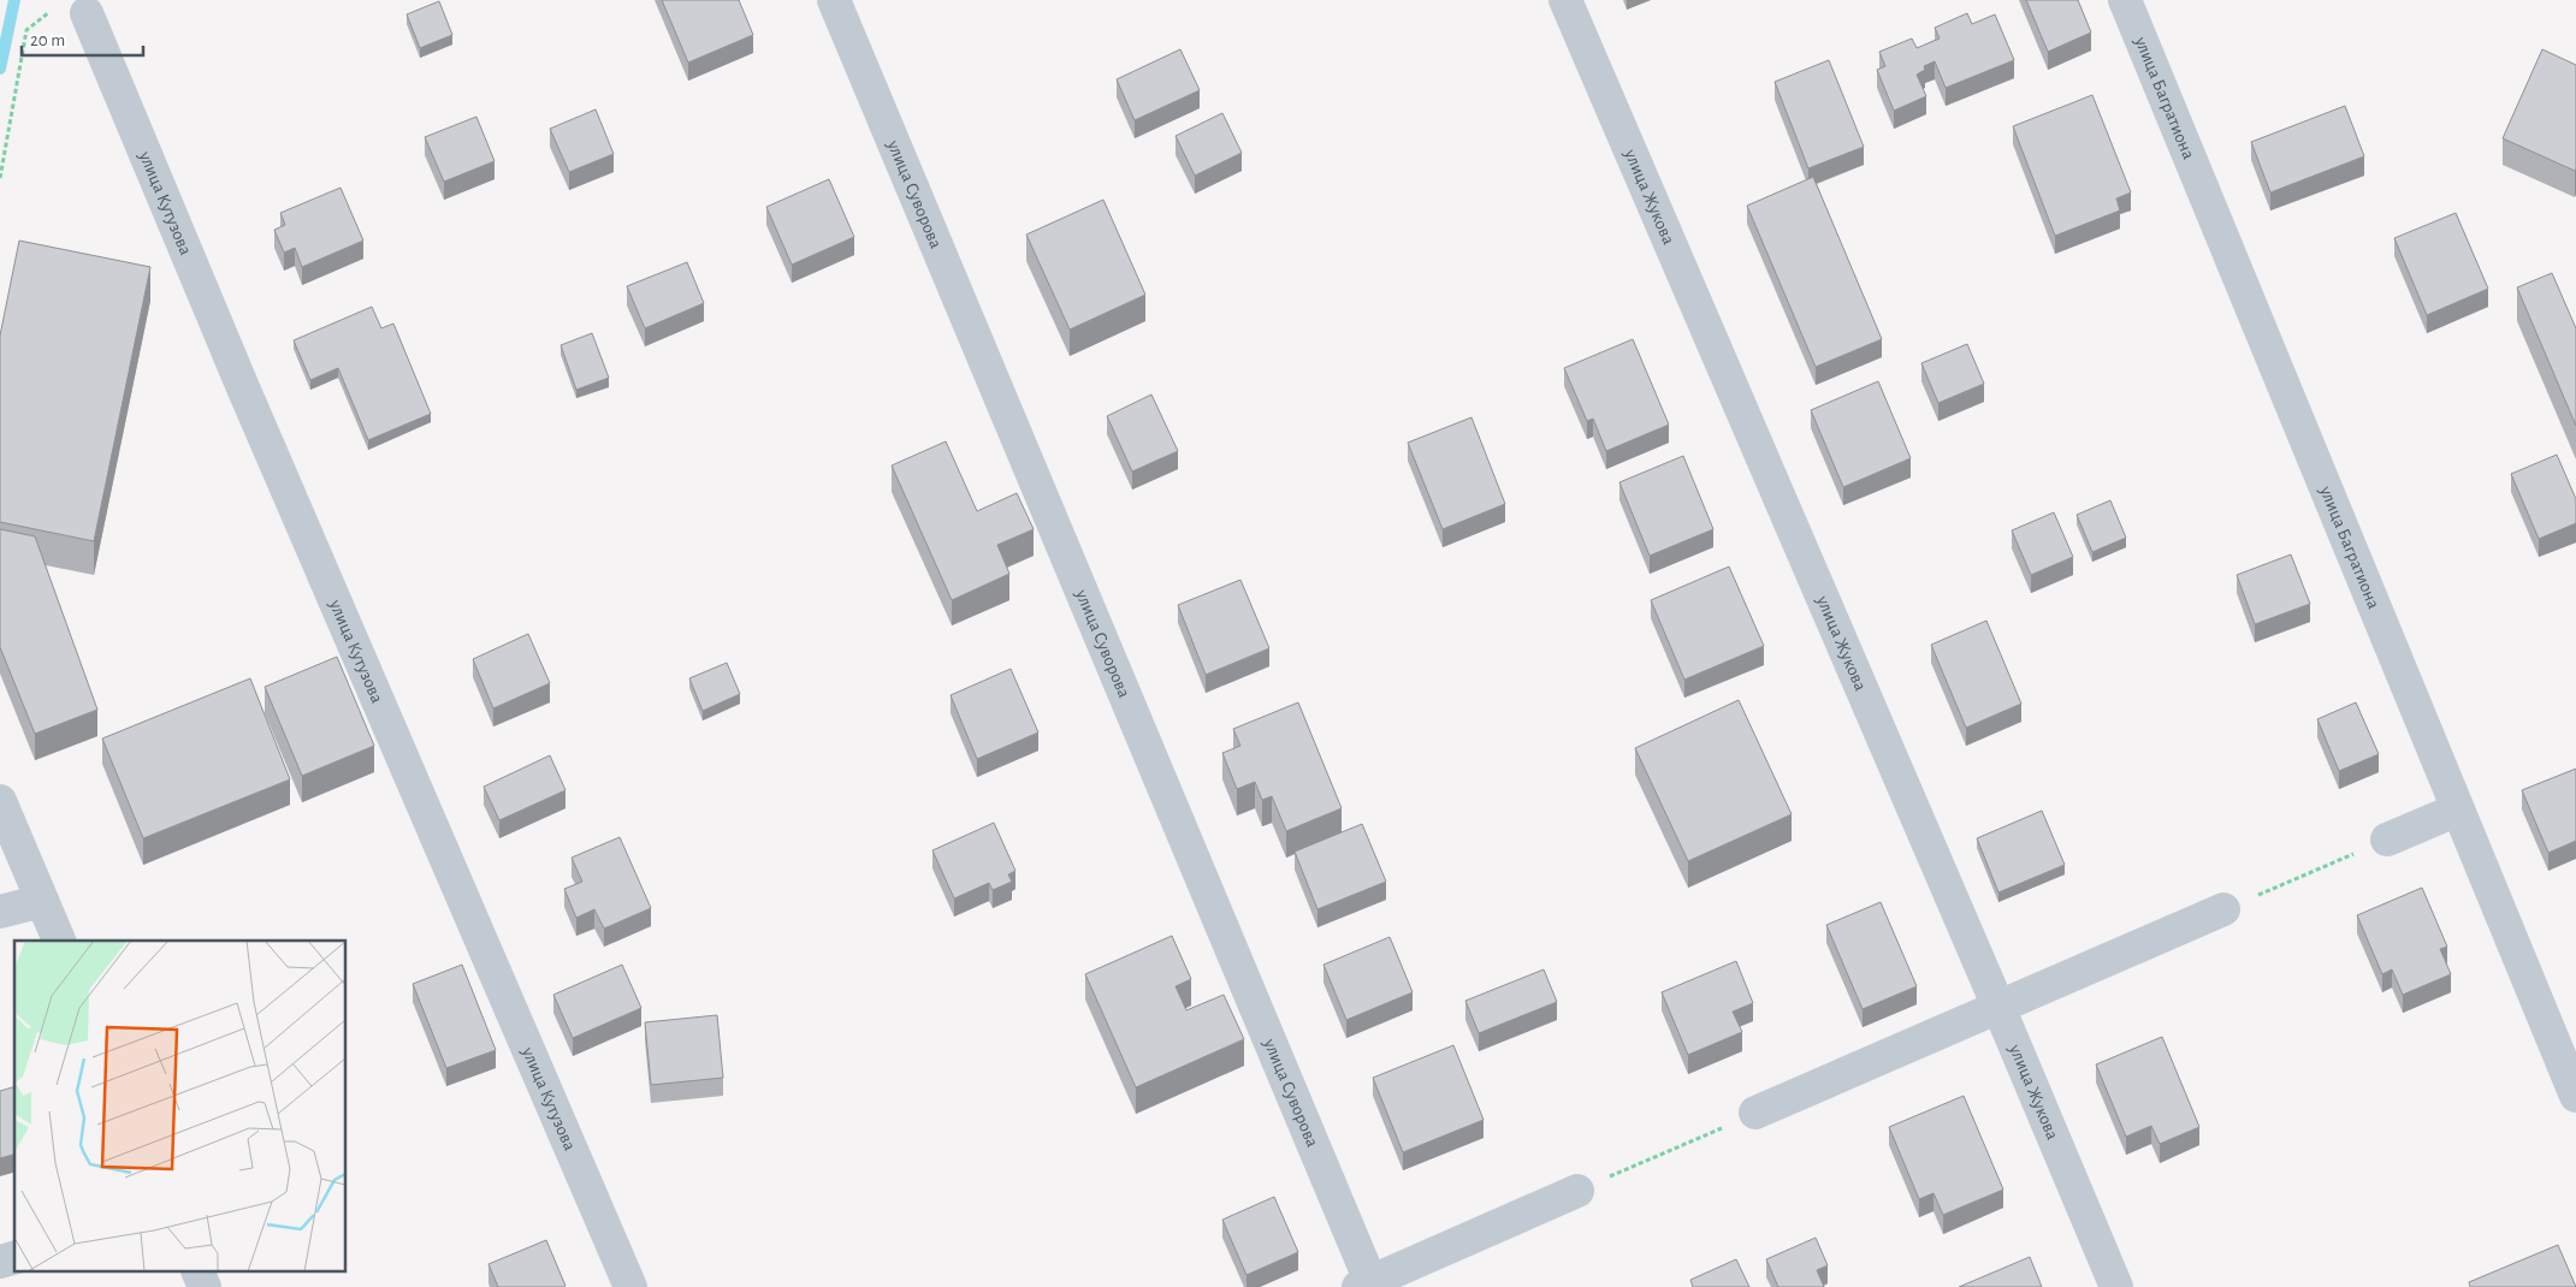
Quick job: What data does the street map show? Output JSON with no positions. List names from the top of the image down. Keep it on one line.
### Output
{"streets":{"street":["улица Багратиона","улица Суворова","улица Жукова","улица Кутузова"]},"scale_bar":"20 m"}
